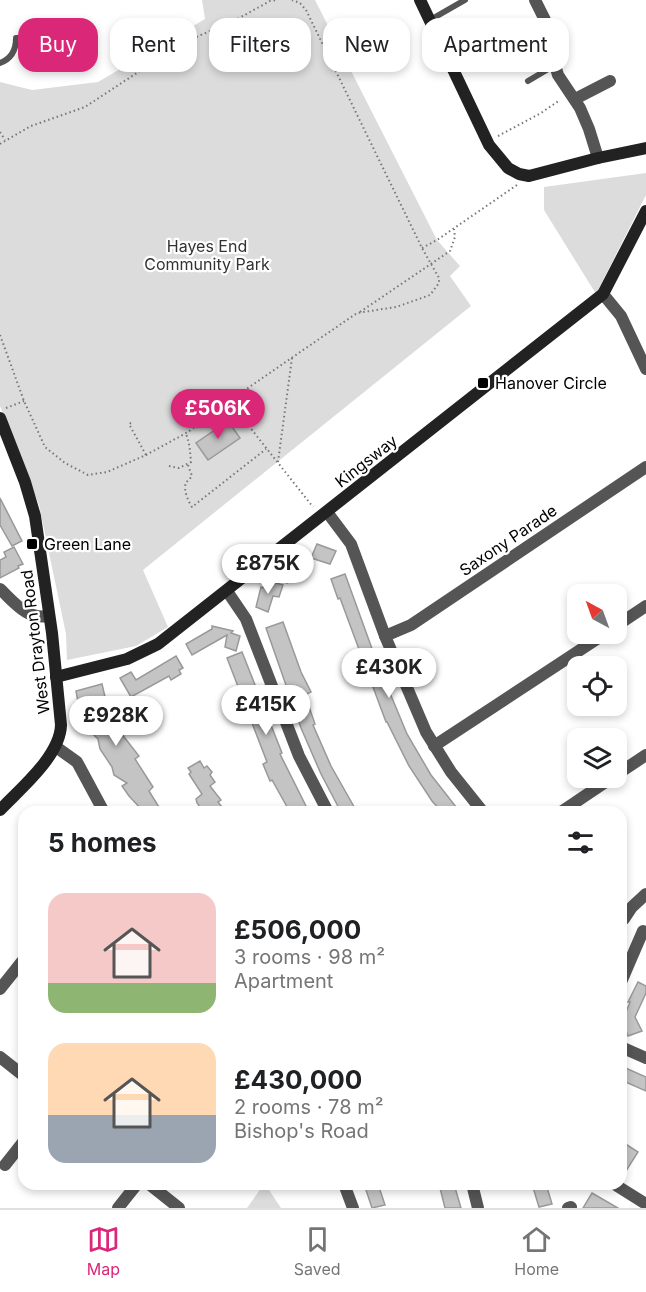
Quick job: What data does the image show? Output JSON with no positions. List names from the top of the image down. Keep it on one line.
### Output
{"streets":{"street":["Kingsway","Saxony Parade","West Drayton Road"]},"crossings":[["Kingsway","West Drayton Road"]],"parks":["Hayes End Community Park"],"places":{"transit":["Hanover Circle","Green Lane"]},"north":"top left","page":{"chip":["Buy","Rent","Filters","New","Apartment"],"price":["£506K","£875K","£430K","£415K","£928K"],"heading":"5 homes","list":[{"name":"£506,000","note":"3 rooms · 98 m² · Apartment"},{"name":"£430,000","note":"2 rooms · 78 m² · Bishop's Road"}],"tabs":["Map","Saved","Home"]}}
